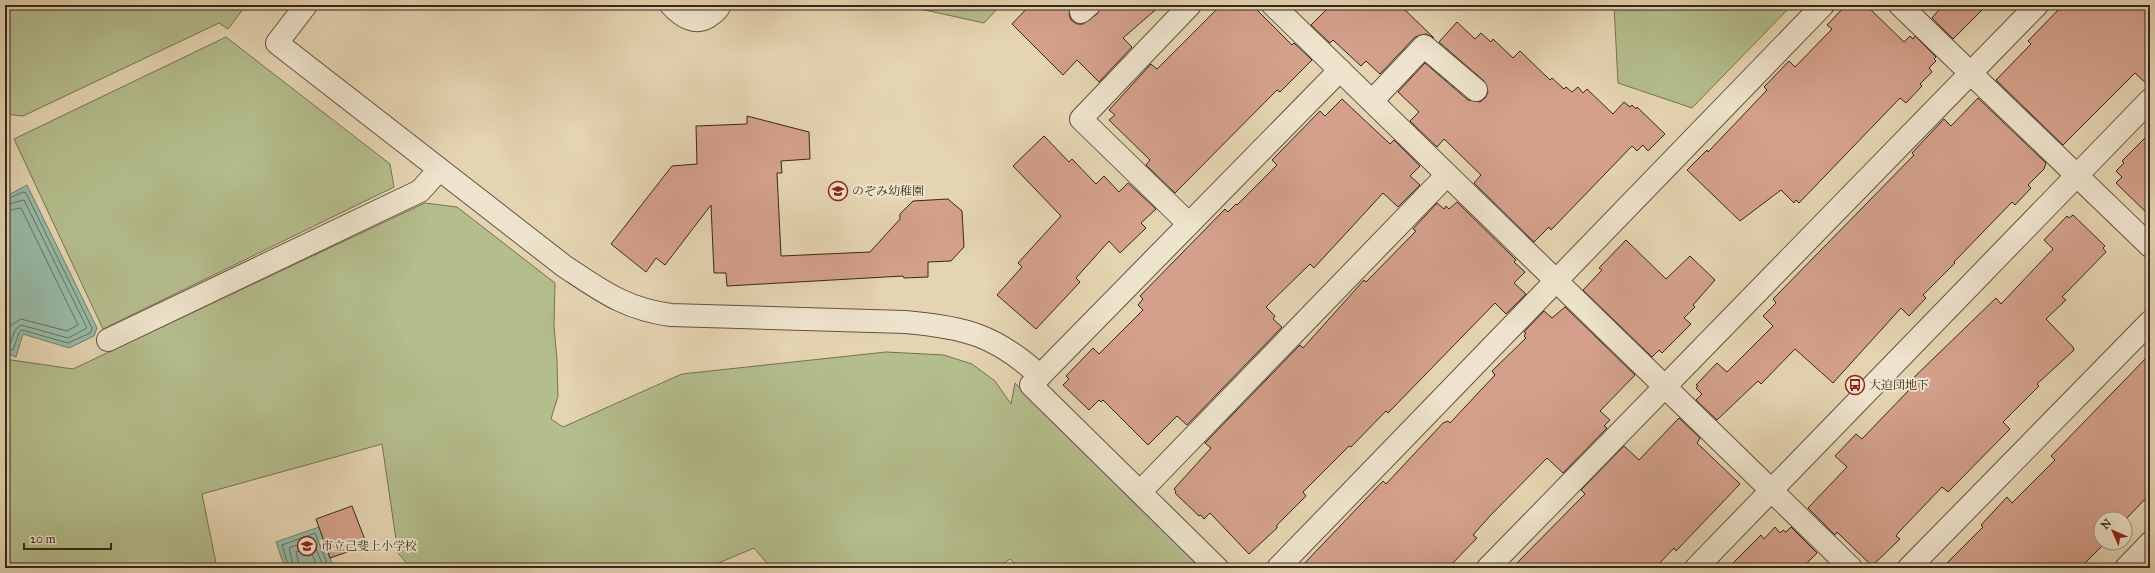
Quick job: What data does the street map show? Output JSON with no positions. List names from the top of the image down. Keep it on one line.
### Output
{"places":{"school or university":["のぞみ幼稚園","市立己斐上小学校"],"bus stop":["大迫団地下"]},"scale_bar":"20 m","north":"top left"}
